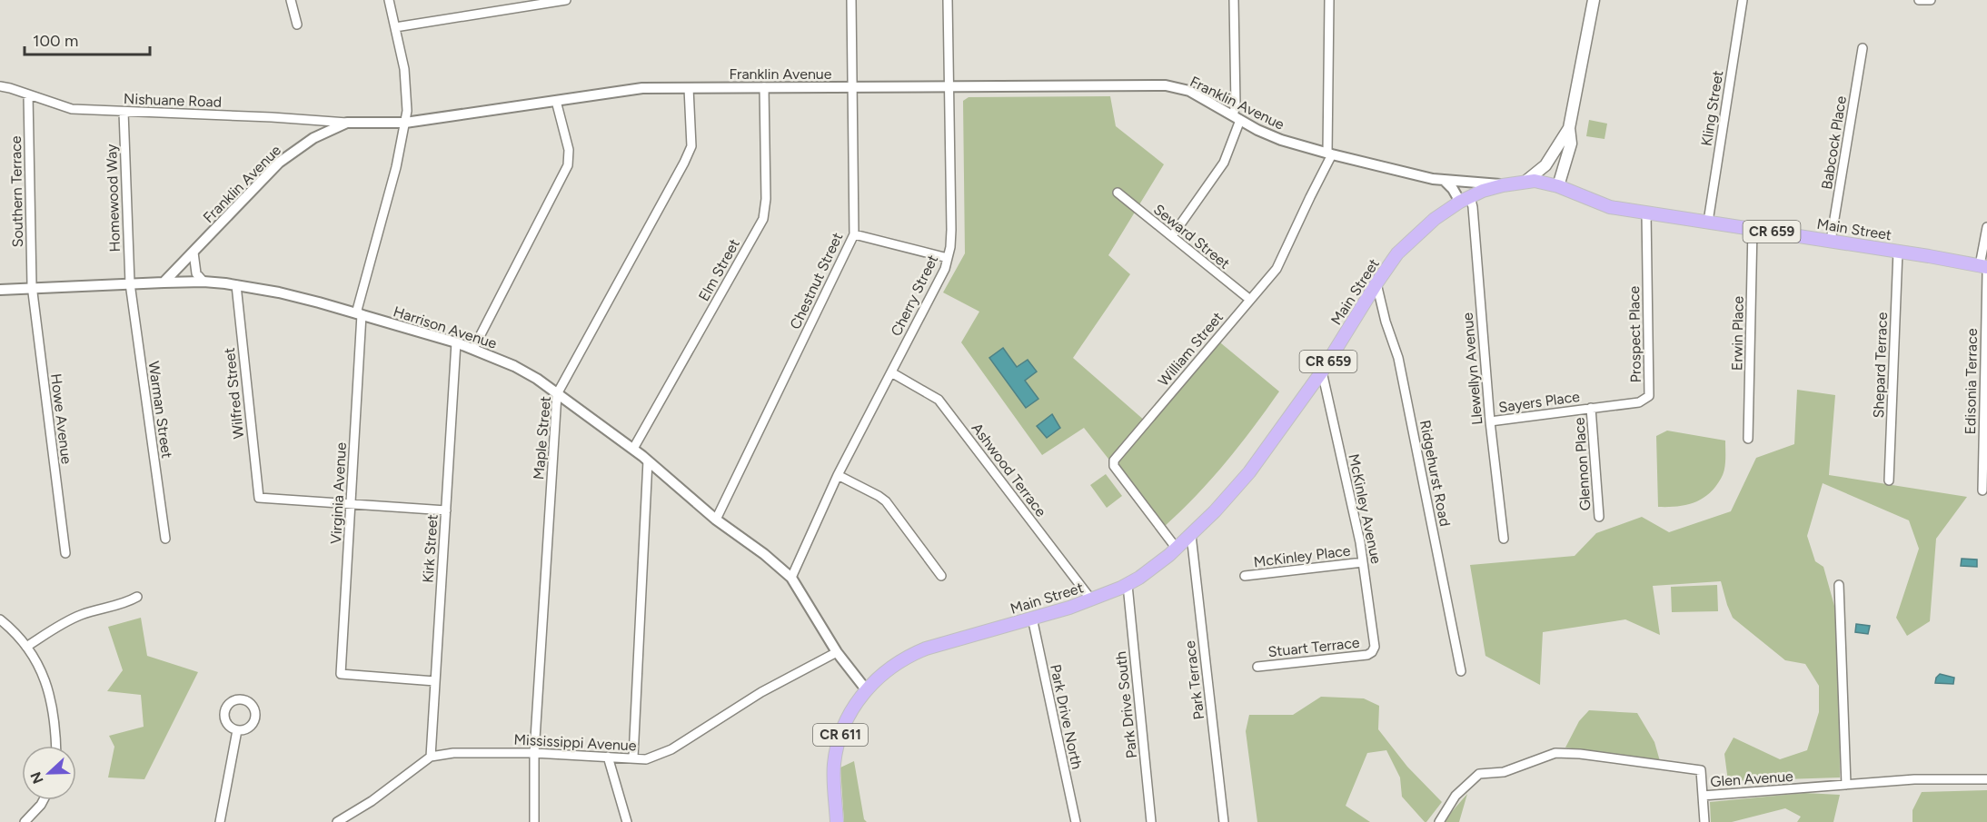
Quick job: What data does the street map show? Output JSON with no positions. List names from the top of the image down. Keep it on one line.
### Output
{"streets":{"main road":["Main Street","CR 659","CR 611"],"street":["Franklin Avenue","Nishuane Road","Kling Street","Babcock Place","Southern Terrace","Homewood Way","Seward Street","Elm Street","Chestnut Street","Cherry Street","Harrison Avenue","Erwin Place","Prospect Place","William Street","Shepard Terrace","Llewellyn Avenue","Edisonia Terrace","Wilfred Street","Sayers Place","Warman Street","Howe Avenue","Maple Street","Glennon Place","Ashwood Terrace","Ridgehurst Road","Virginia Avenue","McKinley Avenue","Kirk Street","McKinley Place","Stuart Terrace","Park Terrace","Park Drive South","Park Drive North","Mississippi Avenue","Glen Avenue"]},"crossings":[["Franklin Avenue","Nishuane Road"],["Franklin Avenue","Main Street"],["Franklin Avenue","Elm Street"],["Franklin Avenue","Chestnut Street"],["Franklin Avenue","Cherry Street"],["Franklin Avenue","Harrison Avenue"],["Franklin Avenue","William Street"],["Franklin Avenue","Maple Street"],["Franklin Avenue","Virginia Avenue"],["Nishuane Road","Southern Terrace"],["Nishuane Road","Homewood Way"],["Kling Street","Main Street"],["Babcock Place","Main Street"],["Southern Terrace","Harrison Avenue"],["Southern Terrace","Howe Avenue"],["Homewood Way","Harrison Avenue"],["Homewood Way","Warman Street"],["Main Street","Erwin Place"],["Main Street","Prospect Place"],["Main Street","William Street"],["Main Street","Shepard Terrace"],["Main Street","Llewellyn Avenue"],["Main Street","Edisonia Terrace"],["Main Street","Ashwood Terrace"],["Main Street","Ridgehurst Road"],["Main Street","McKinley Avenue"],["Main Street","Park Terrace"],["Main Street","Park Drive South"],["Main Street","Park Drive North"],["Main Street","CR 611"],["Seward Street","William Street"],["Elm Street","Harrison Avenue"],["Chestnut Street","Harrison Avenue"],["Cherry Street","Harrison Avenue"],["Cherry Street","Ashwood Terrace"],["Harrison Avenue","Wilfred Street"],["Harrison Avenue","Warman Street"],["Harrison Avenue","Howe Avenue"],["Harrison Avenue","Maple Street"],["Harrison Avenue","Virginia Avenue"],["Harrison Avenue","Kirk Street"],["Harrison Avenue","Mississippi Avenue"],["Prospect Place","Sayers Place"],["Prospect Place","Glennon Place"],["Llewellyn Avenue","Sayers Place"],["Wilfred Street","Virginia Avenue"],["Sayers Place","Glennon Place"],["Maple Street","Mississippi Avenue"],["Virginia Avenue","Kirk Street"],["McKinley Avenue","McKinley Place"],["McKinley Avenue","Stuart Terrace"],["Kirk Street","Mississippi Avenue"]],"scale_bar":"100 m","north":"left"}
